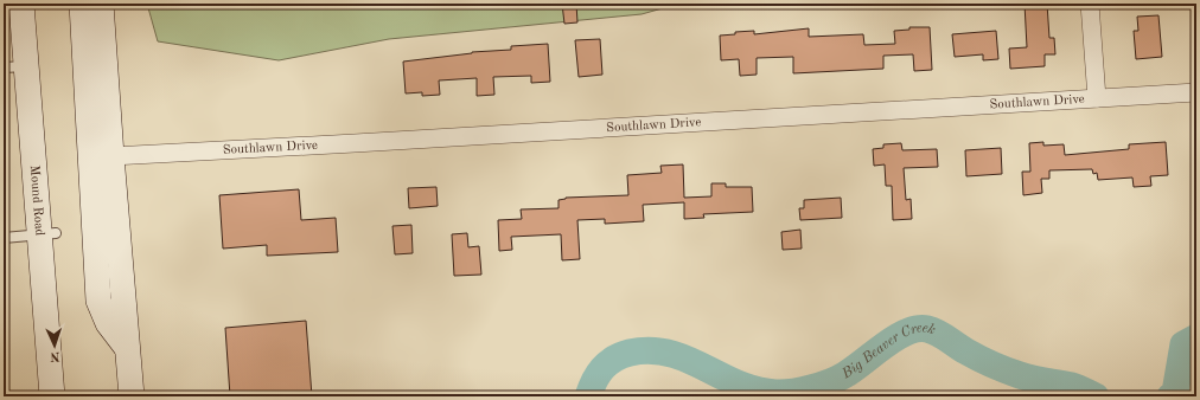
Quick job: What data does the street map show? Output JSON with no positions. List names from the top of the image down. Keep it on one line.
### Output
{"streets":{"main road":["Mound Road"],"street":["Southlawn Drive"]},"water":["Big Beaver Creek"],"north":"bottom"}
